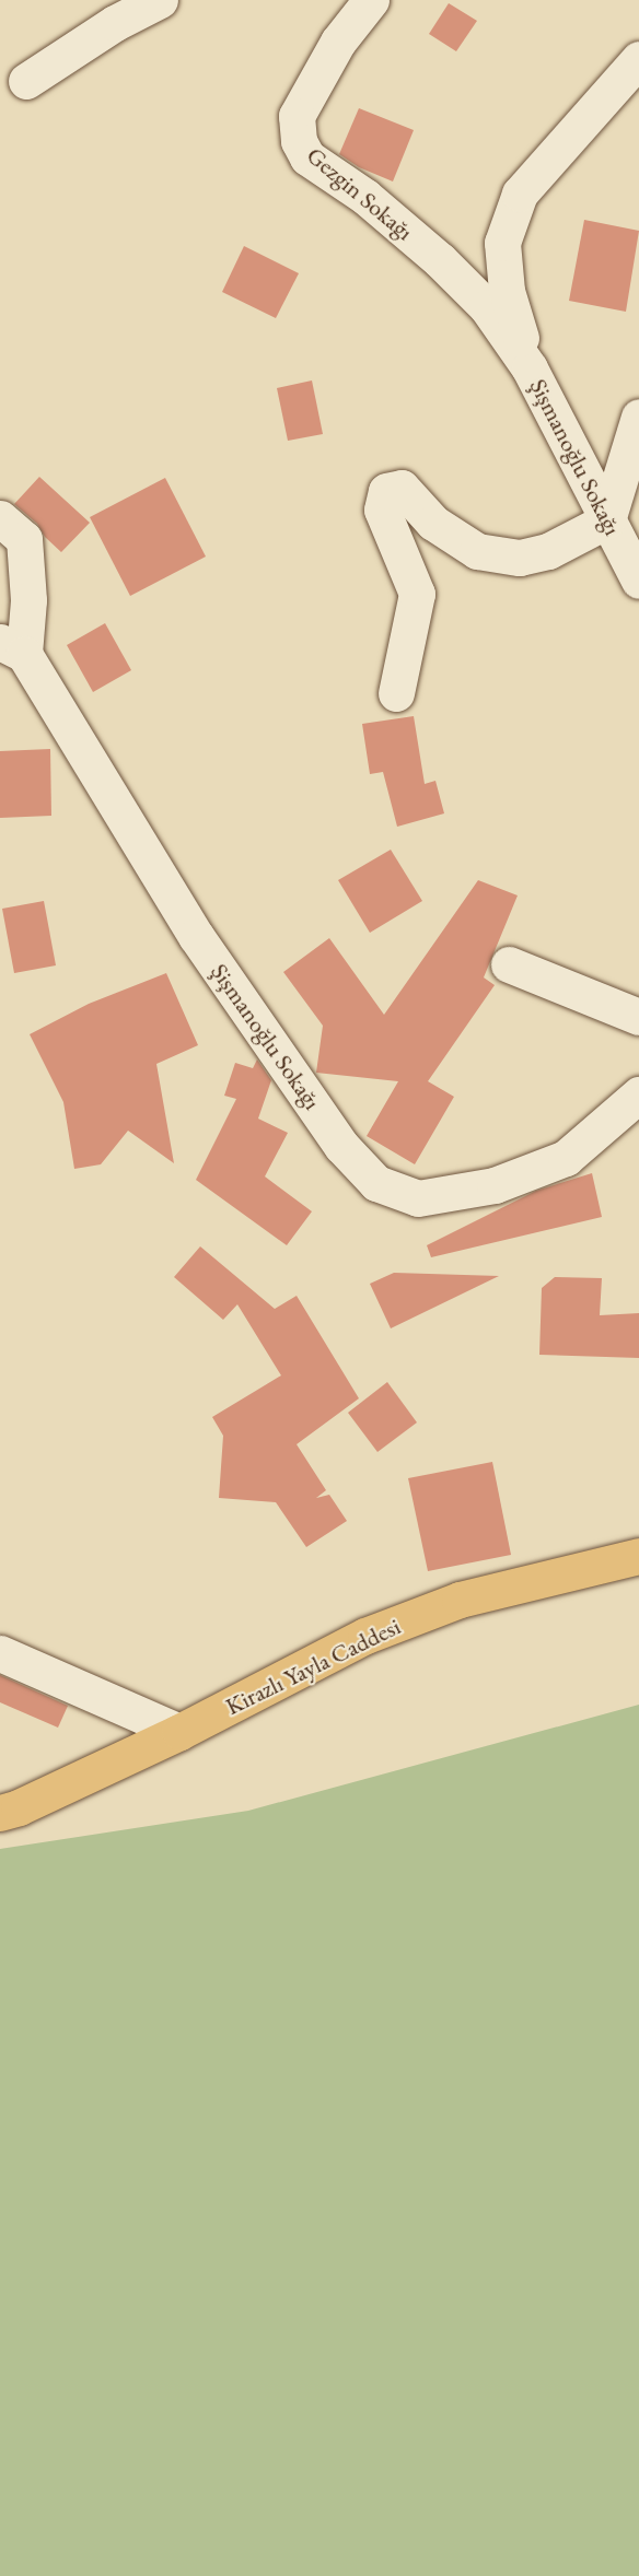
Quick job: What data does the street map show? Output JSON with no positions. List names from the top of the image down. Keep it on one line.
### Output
{"streets":{"main road":["Kirazlı Yayla Caddesi"],"street":["Gezgin Sokağı","Şişmanoğlu Sokağı"]},"crossings":[["Gezgin Sokağı","Şişmanoğlu Sokağı"]]}
